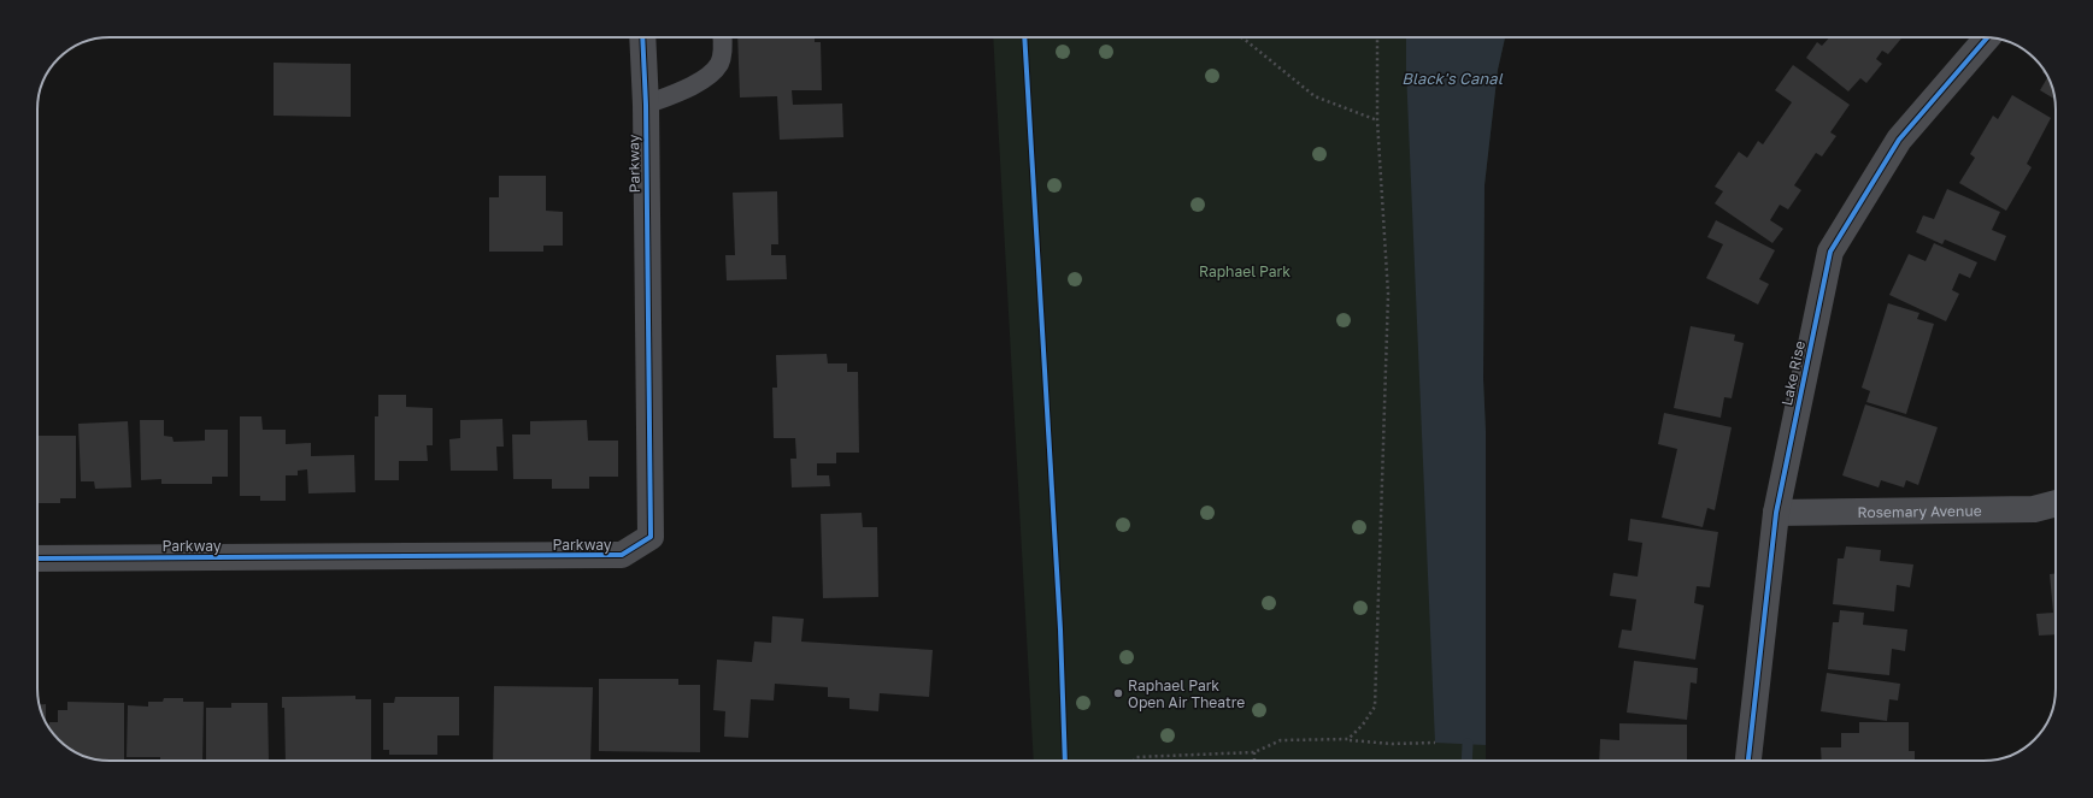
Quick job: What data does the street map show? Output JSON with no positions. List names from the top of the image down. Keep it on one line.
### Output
{"streets":{"street":["Parkway","Lake Rise","Rosemary Avenue"]},"crossings":[["Lake Rise","Rosemary Avenue"]],"water":["Black's Canal"],"parks":["Raphael Park"],"places":["Raphael Park Open Air Theatre"]}
